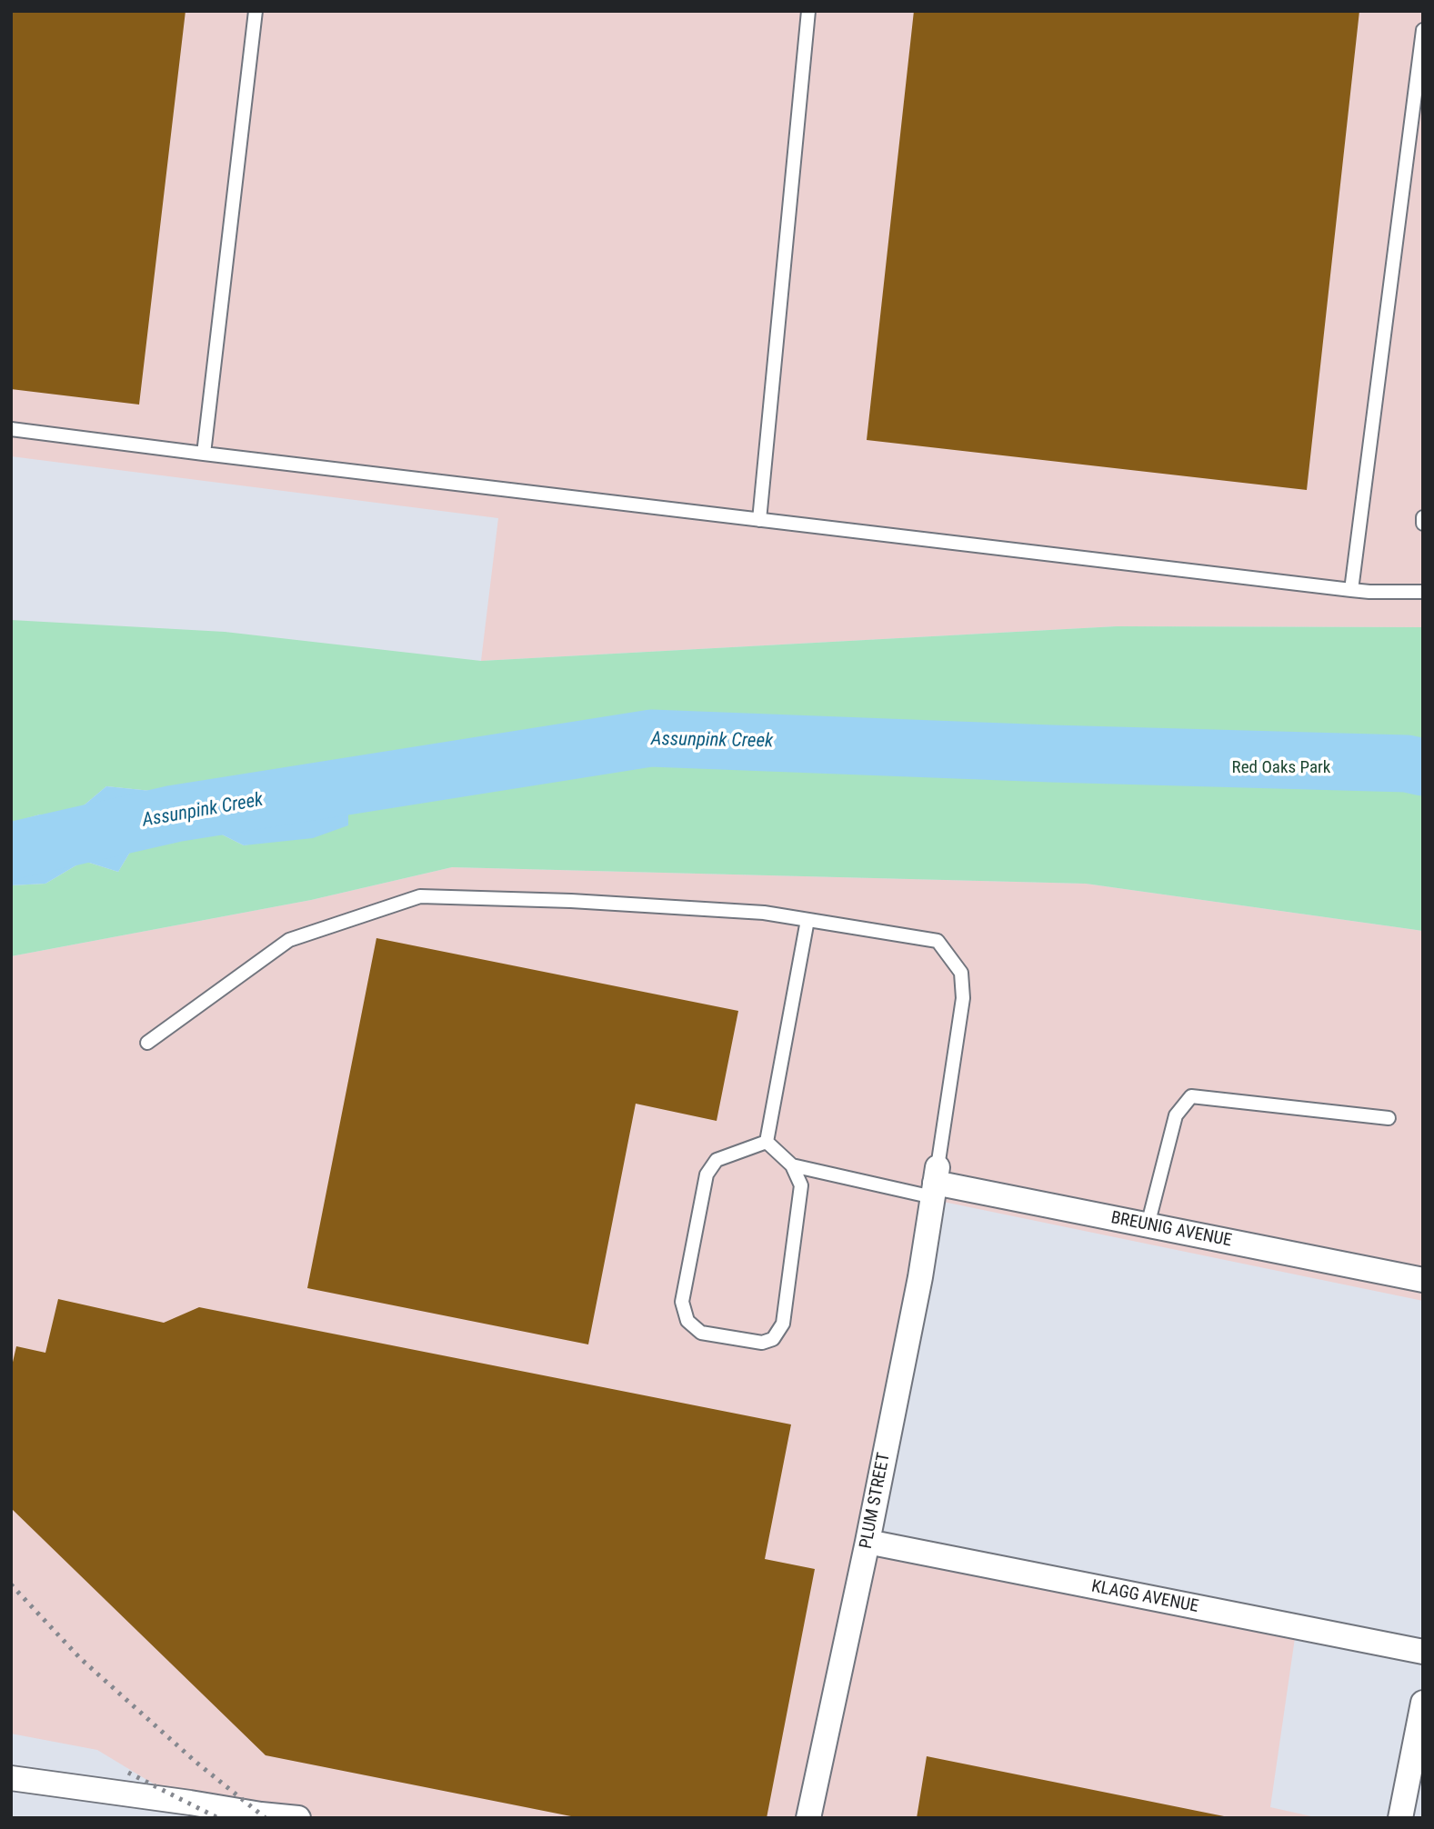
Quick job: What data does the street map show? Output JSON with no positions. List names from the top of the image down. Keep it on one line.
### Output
{"streets":{"street":["BREUNIG AVENUE","PLUM STREET","KLAGG AVENUE"]},"crossings":[["BREUNIG AVENUE","PLUM STREET"],["PLUM STREET","KLAGG AVENUE"]],"water":["Assunpink Creek"],"parks":["Red Oaks Park"]}
